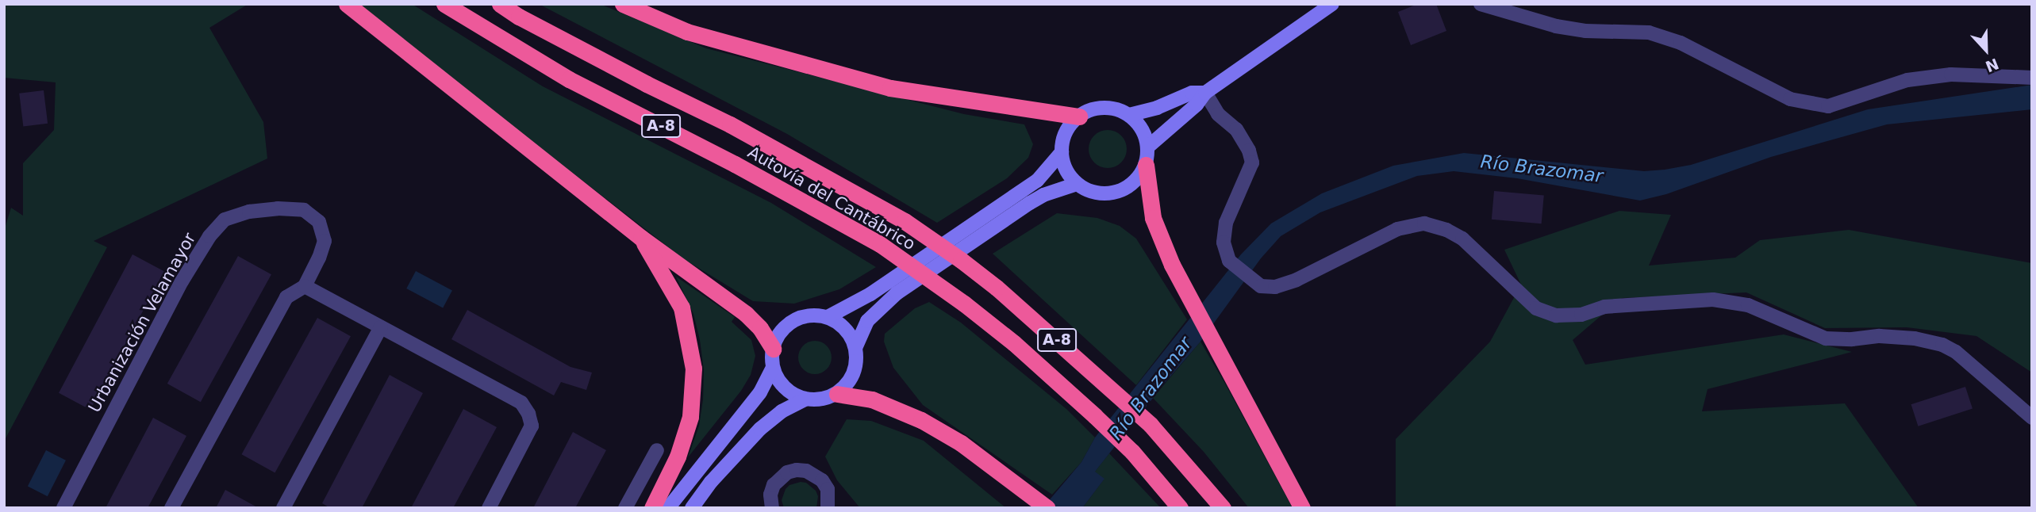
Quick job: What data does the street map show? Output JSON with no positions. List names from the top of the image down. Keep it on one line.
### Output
{"streets":{"highway":["A-8","Autovía del Cantábrico"],"street":["Urbanización Velamayor"]},"water":["Río Brazomar"],"north":"bottom"}
